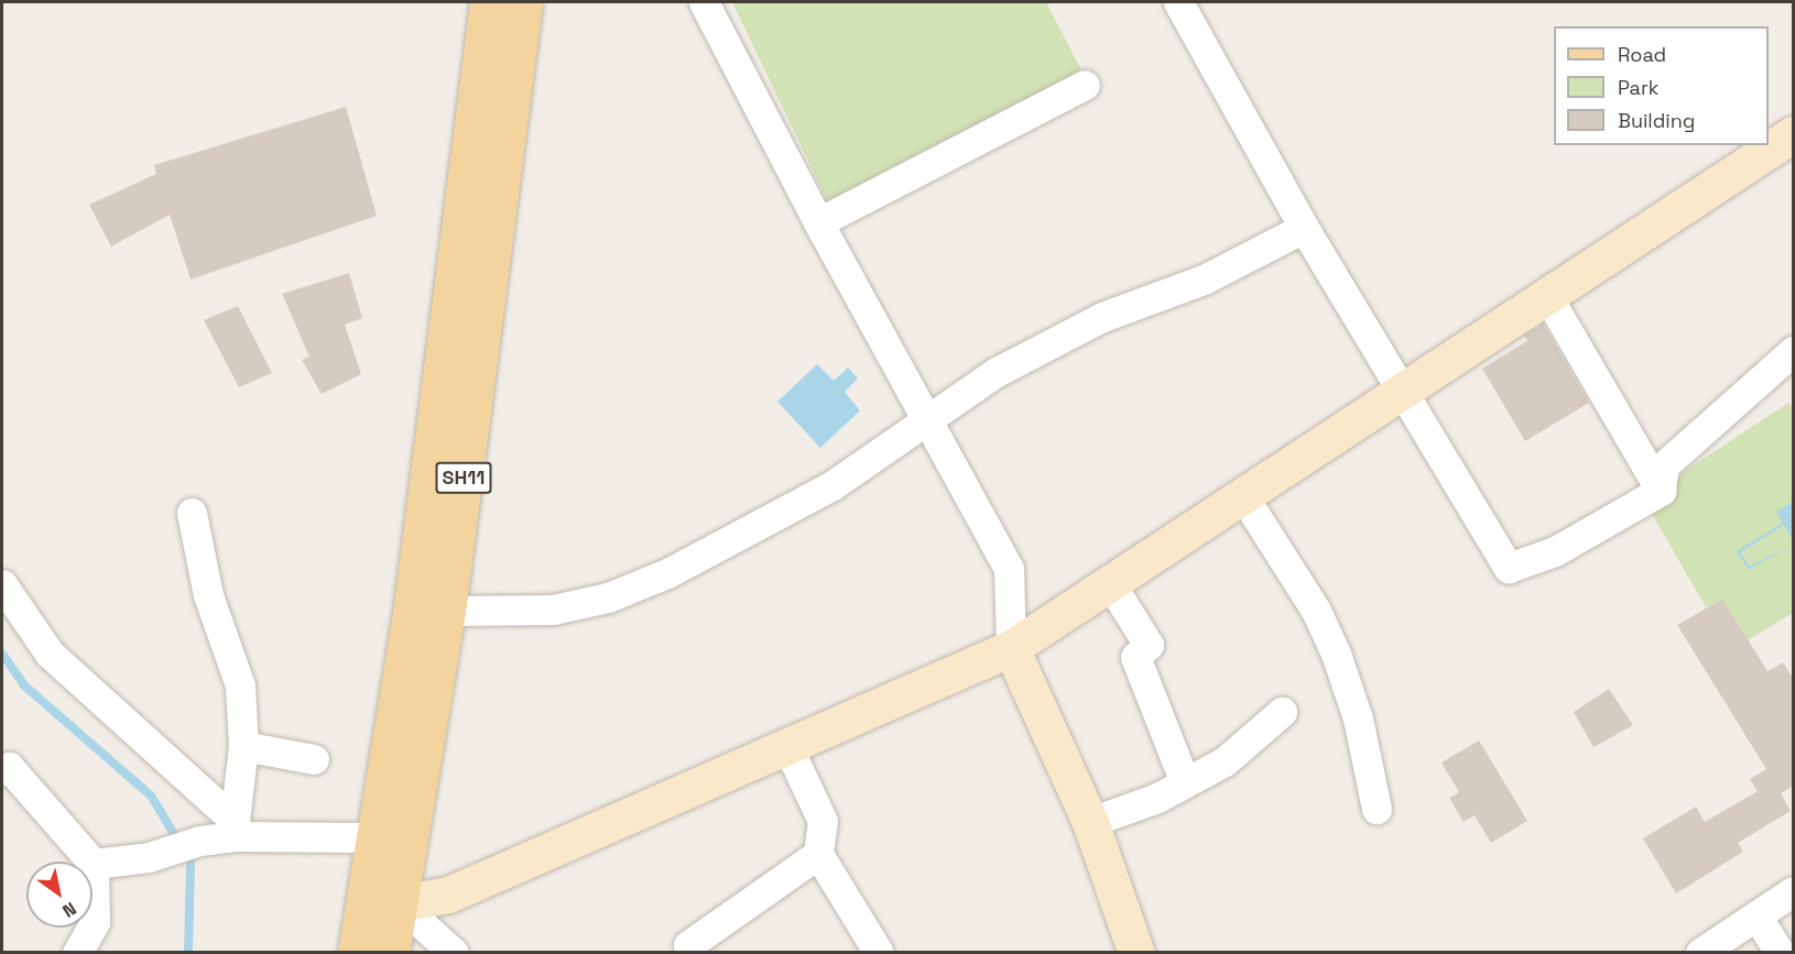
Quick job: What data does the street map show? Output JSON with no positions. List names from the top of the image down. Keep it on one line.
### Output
{"streets":{"main road":["SH11"]},"legend":["Road","Park","Building"],"north":"bottom right"}
